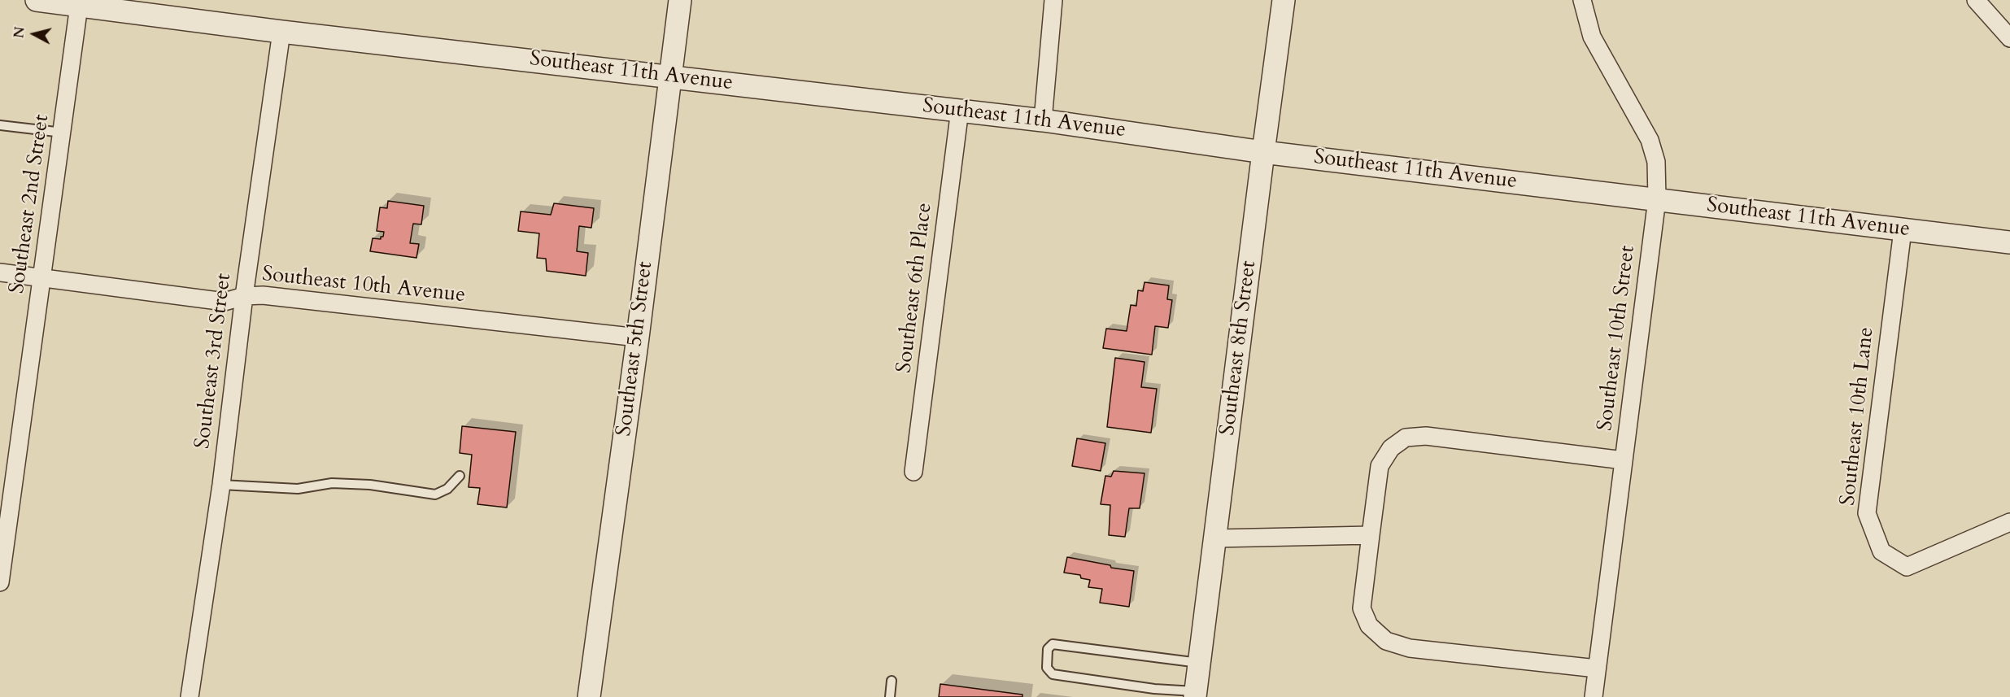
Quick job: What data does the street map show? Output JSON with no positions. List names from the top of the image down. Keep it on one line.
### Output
{"streets":{"street":["Southeast 11th Avenue","Southeast 2nd Street","Southeast 10th Avenue","Southeast 6th Place","Southeast 10th Street","Southeast 8th Street","Southeast 5th Street","Southeast 3rd Street","Southeast 10th Lane"]},"crossings":[["Southeast 11th Avenue","Southeast 2nd Street"],["Southeast 11th Avenue","Southeast 6th Place"],["Southeast 11th Avenue","Southeast 10th Street"],["Southeast 11th Avenue","Southeast 8th Street"],["Southeast 11th Avenue","Southeast 5th Street"],["Southeast 11th Avenue","Southeast 3rd Street"],["Southeast 11th Avenue","Southeast 10th Lane"],["Southeast 2nd Street","Southeast 10th Avenue"],["Southeast 10th Avenue","Southeast 5th Street"],["Southeast 10th Avenue","Southeast 3rd Street"]],"north":"left"}
